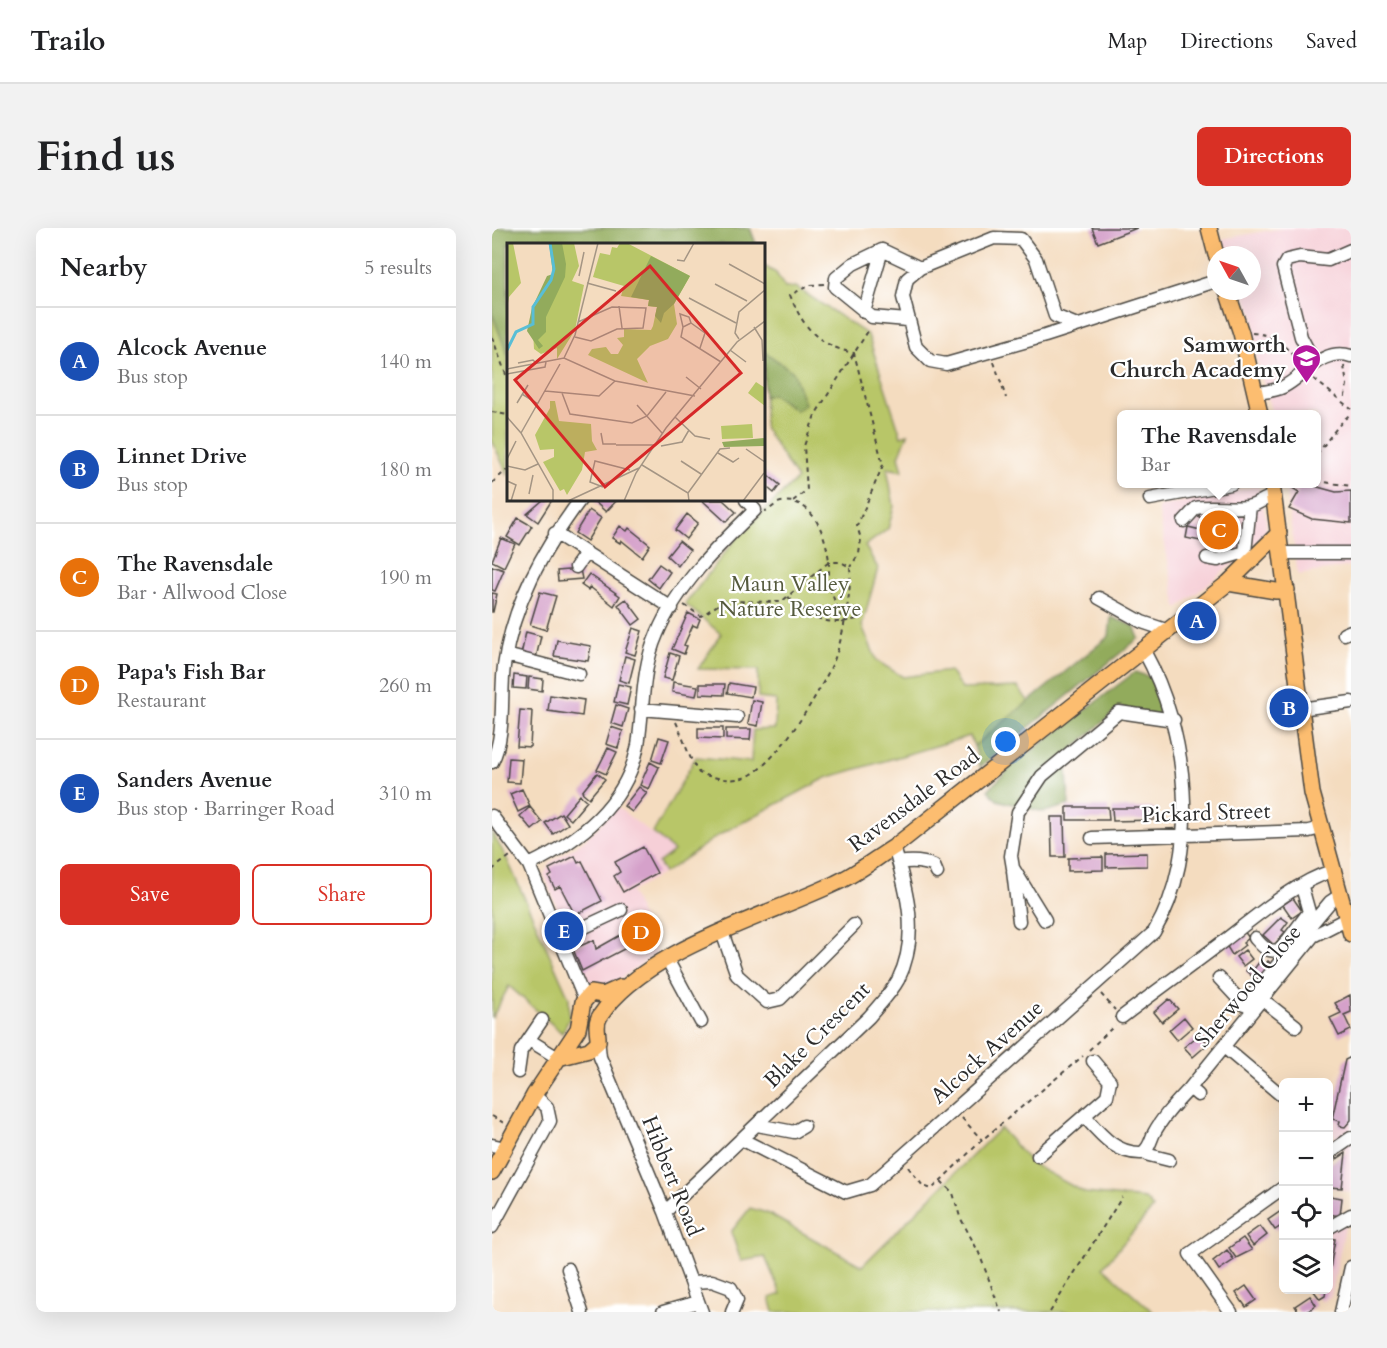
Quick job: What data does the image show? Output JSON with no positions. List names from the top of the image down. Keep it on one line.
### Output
{"streets":{"main road":["Ravensdale Road"],"street":["Pickard Street","Sherwood Close","Blake Crescent","Alcock Avenue","Hibbert Road"]},"crossings":[["Ravensdale Road","Blake Crescent"],["Ravensdale Road","Alcock Avenue"],["Pickard Street","Alcock Avenue"],["Blake Crescent","Alcock Avenue"],["Blake Crescent","Hibbert Road"]],"parks":["Maun Valley Nature Reserve"],"places":{"school or university":["Samworth Church Academy"]},"north":"top left","page":{"header":"Trailo","nav":["Map","Directions","Saved"],"buttons":["Directions",["Save","Share"]],"title":"Find us","heading":["Nearby","5 results"],"list":[{"mark":"A","name":"Alcock Avenue","note":"Bus stop","value":"140 m"},{"mark":"B","name":"Linnet Drive","note":"Bus stop","value":"180 m"},{"mark":"C","name":"The Ravensdale","note":"Bar · Allwood Close","value":"190 m"},{"mark":"D","name":"Papa's Fish Bar","note":"Restaurant","value":"260 m"},{"mark":"E","name":"Sanders Avenue","note":"Bus stop · Barringer Road","value":"310 m"}],"popup":["The Ravensdale","Bar"],"pins":["C","A","B","E","D"],"map_buttons":["+","−"]}}
